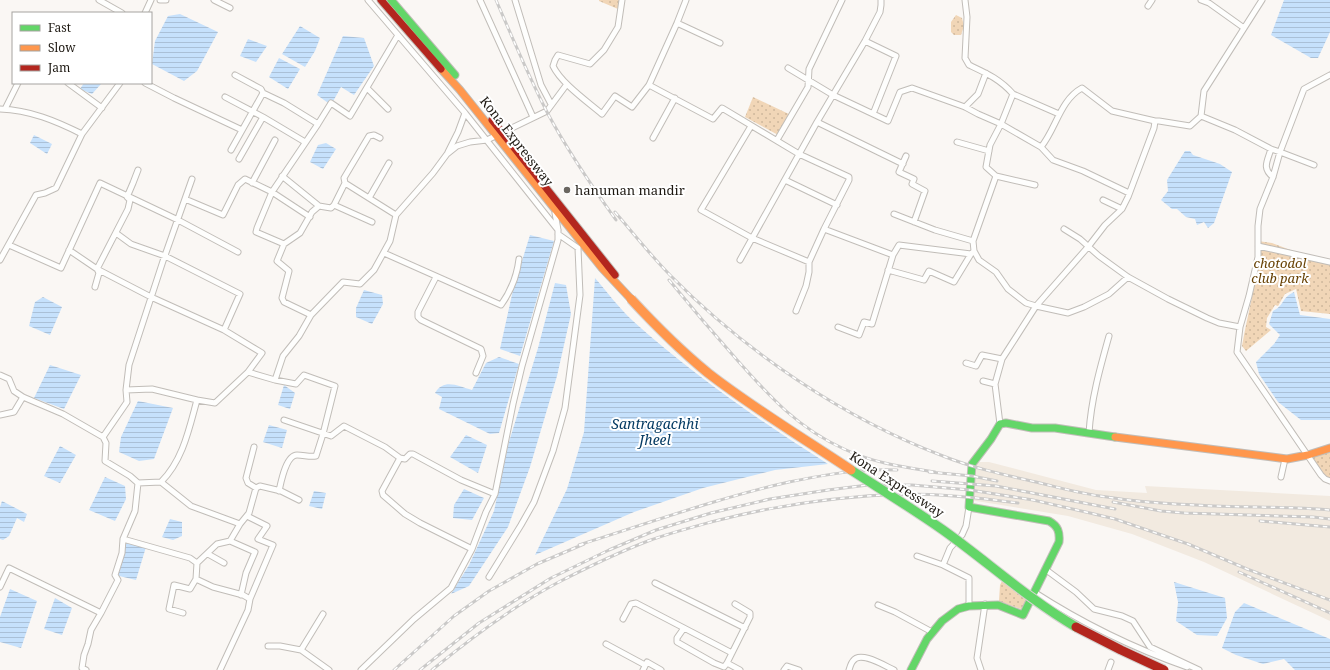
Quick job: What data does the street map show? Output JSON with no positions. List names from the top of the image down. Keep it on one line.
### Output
{"streets":{"main road":["Kona Expressway"]},"water":["Santragachhi Jheel"],"parks":["chotodol club park"],"places":["hanuman mandir"],"legend":["Fast","Slow","Jam"]}
